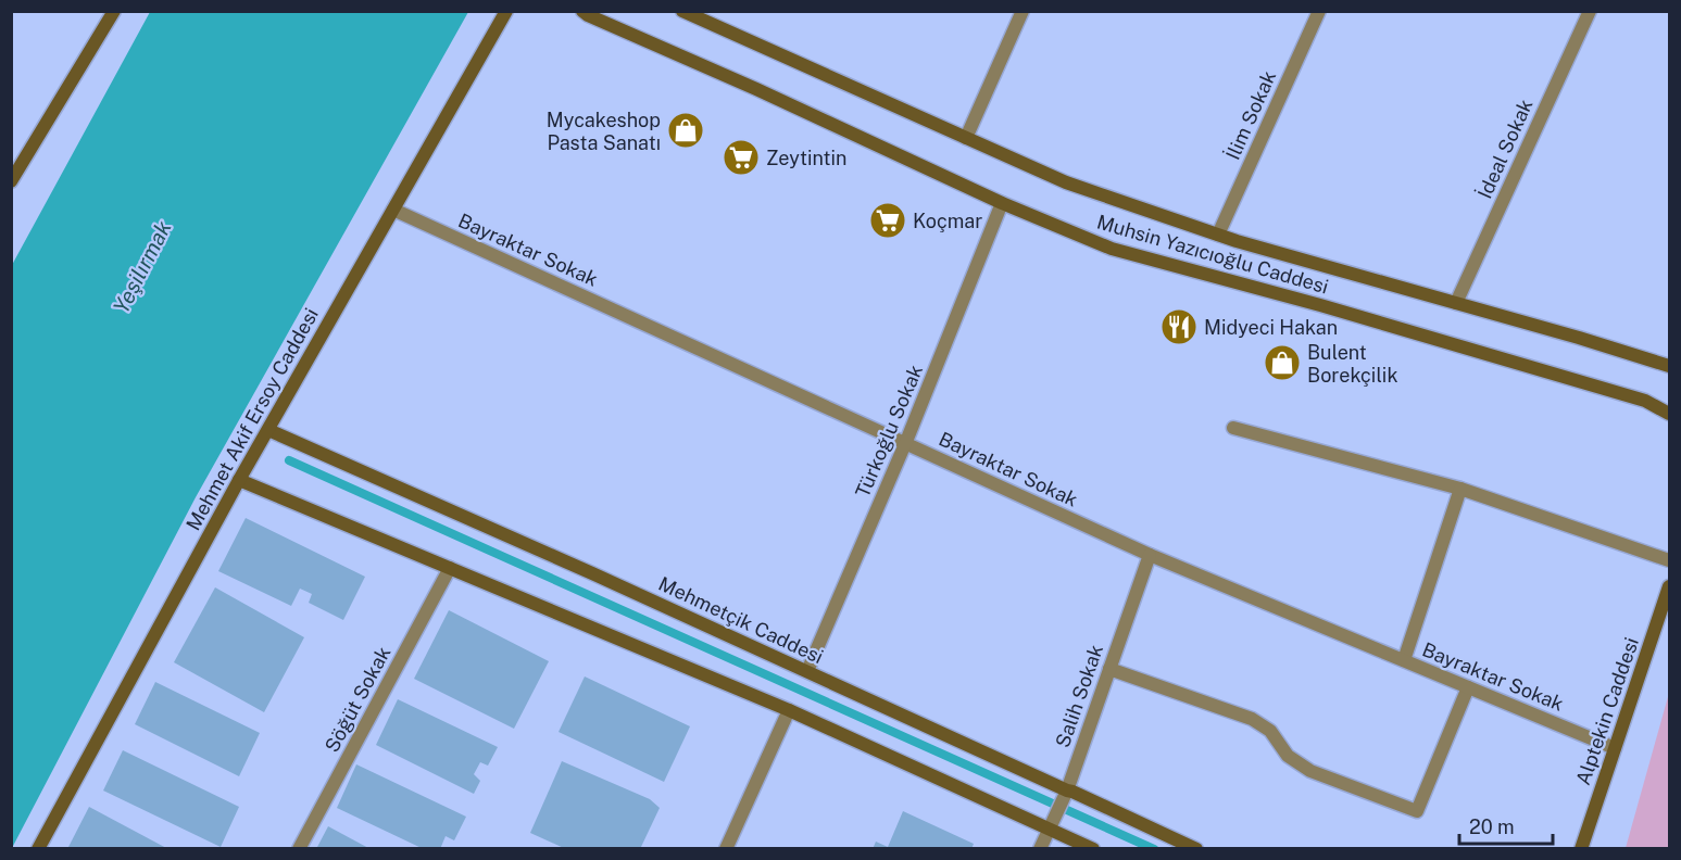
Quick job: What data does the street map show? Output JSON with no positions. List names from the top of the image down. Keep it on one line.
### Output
{"streets":{"street":["İlim Sokak","İdeal Sokak","Bayraktar Sokak","Muhsin Yazıcıoğlu Caddesi","Mehmet Akif Ersoy Caddesi","Türkoğlu Sokak","Mehmetçik Caddesi","Salih Sokak","Söğüt Sokak","Alptekin Caddesi"]},"crossings":[["İlim Sokak","Muhsin Yazıcıoğlu Caddesi"],["İdeal Sokak","Muhsin Yazıcıoğlu Caddesi"],["Bayraktar Sokak","Mehmet Akif Ersoy Caddesi"],["Bayraktar Sokak","Türkoğlu Sokak"],["Bayraktar Sokak","Salih Sokak"],["Bayraktar Sokak","Alptekin Caddesi"],["Muhsin Yazıcıoğlu Caddesi","Türkoğlu Sokak"],["Mehmet Akif Ersoy Caddesi","Mehmetçik Caddesi"],["Türkoğlu Sokak","Mehmetçik Caddesi"],["Mehmetçik Caddesi","Salih Sokak"]],"water":["Yeşilırmak"],"places":{"shop":["Mycakeshop Pasta Sanatı","Bulent Borekçilik"],"supermarket":["Zeytintin","Koçmar"],"restaurant":["Midyeci Hakan"]},"scale_bar":"20 m"}
